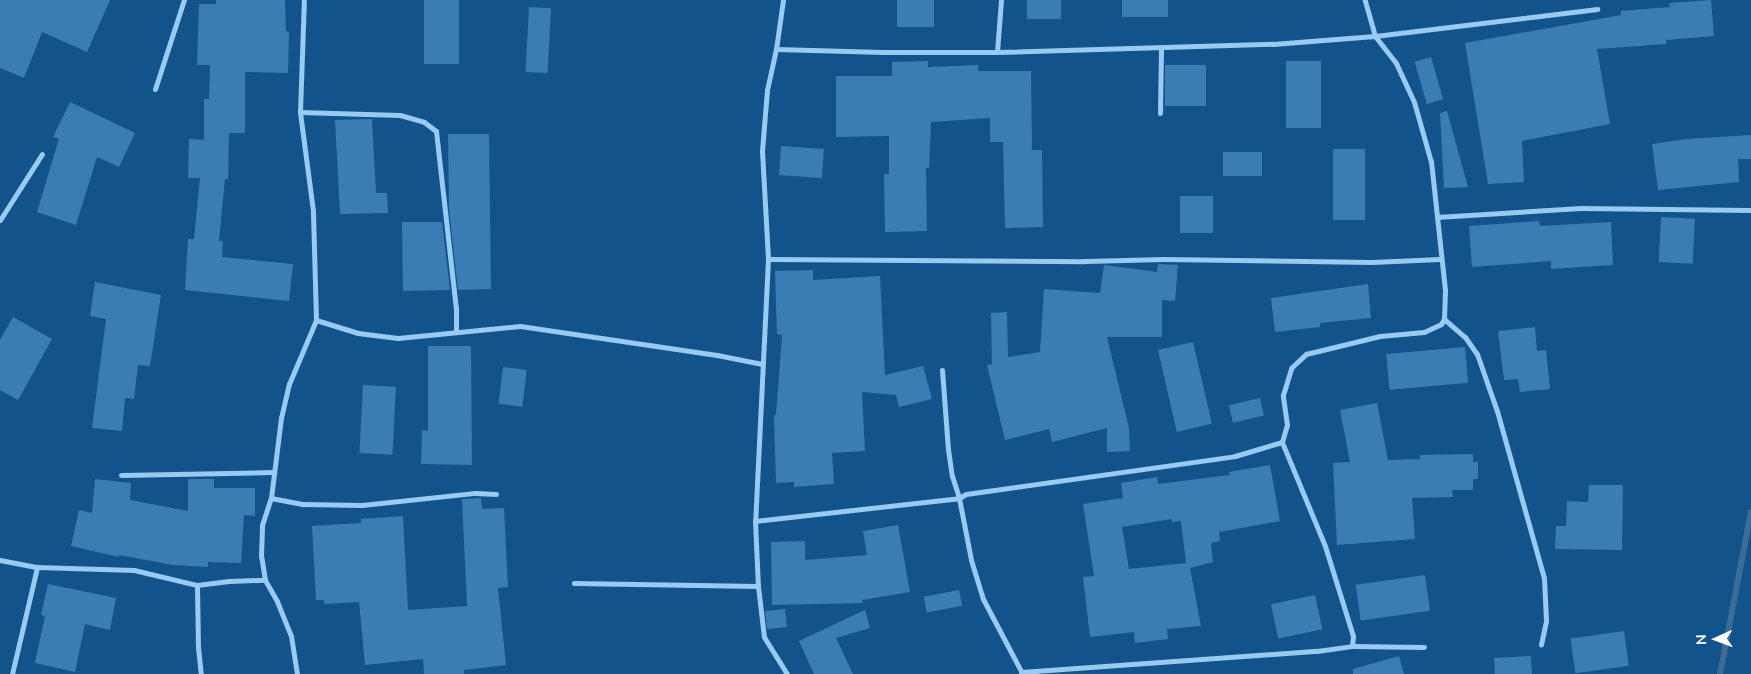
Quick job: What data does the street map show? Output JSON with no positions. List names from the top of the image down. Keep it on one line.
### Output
{"north":"left"}
